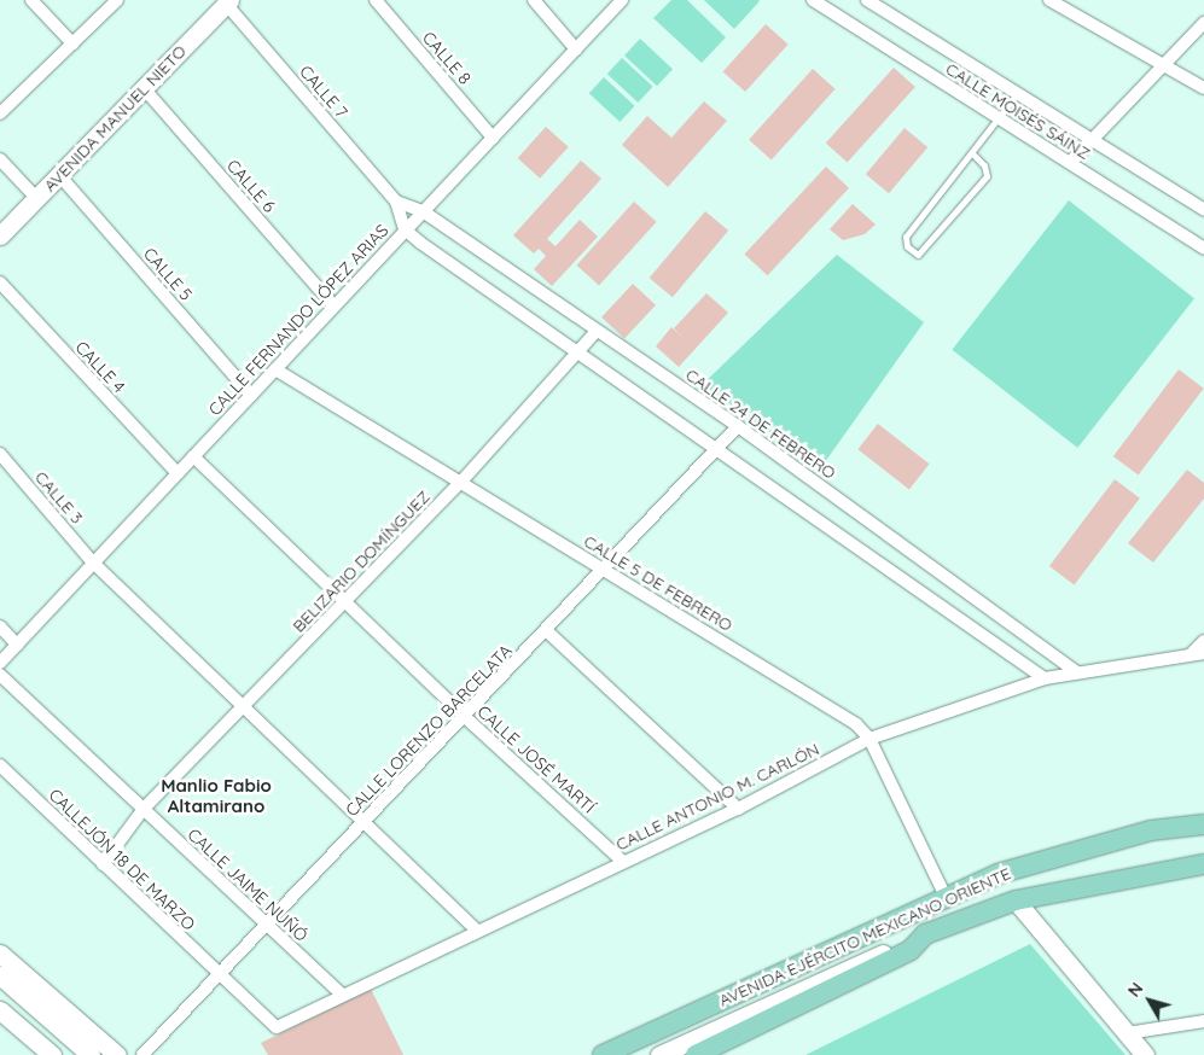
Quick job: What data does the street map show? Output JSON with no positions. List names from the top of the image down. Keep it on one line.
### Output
{"streets":{"main road":["AVENIDA MANUEL NIETO","AVENIDA EJÉRCITO MEXICANO ORIENTE"],"street":["CALLE 8","CALLE 7","CALLE MOISÉS SÁINZ","CALLE 6","CALLE 5","CALLE FERNANDO LÓPEZ ARIAS","CALLE 4","CALLE 24 DE FEBRERO","CALLE 3","BELIZARIO DOMÍNGUEZ","CALLE 5 DE FEBRERO","CALLE LORENZO BARCELATA","CALLE JOSÉ MARTÍ","CALLE ANTONIO M. CARLÓN","CALLEJÓN 18 DE MARZO","CALLE JAIME NUÑÓ"]},"crossings":[["CALLE 8","CALLE FERNANDO LÓPEZ ARIAS"],["CALLE 7","AVENIDA MANUEL NIETO"],["CALLE 7","CALLE FERNANDO LÓPEZ ARIAS"],["AVENIDA MANUEL NIETO","CALLE 6"],["AVENIDA MANUEL NIETO","CALLE 5"],["CALLE 6","CALLE FERNANDO LÓPEZ ARIAS"],["CALLE 5","CALLE FERNANDO LÓPEZ ARIAS"],["CALLE FERNANDO LÓPEZ ARIAS","CALLE 4"],["CALLE FERNANDO LÓPEZ ARIAS","CALLE 24 DE FEBRERO"],["CALLE FERNANDO LÓPEZ ARIAS","CALLE 3"],["CALLE FERNANDO LÓPEZ ARIAS","CALLE 5 DE FEBRERO"],["CALLE FERNANDO LÓPEZ ARIAS","CALLE JOSÉ MARTÍ"],["CALLE 24 DE FEBRERO","BELIZARIO DOMÍNGUEZ"],["CALLE 24 DE FEBRERO","CALLE LORENZO BARCELATA"],["CALLE 24 DE FEBRERO","CALLE ANTONIO M. CARLÓN"],["CALLE 3","BELIZARIO DOMÍNGUEZ"],["CALLE 3","CALLE LORENZO BARCELATA"],["CALLE 3","CALLE ANTONIO M. CARLÓN"],["BELIZARIO DOMÍNGUEZ","CALLE 5 DE FEBRERO"],["BELIZARIO DOMÍNGUEZ","CALLE JOSÉ MARTÍ"],["BELIZARIO DOMÍNGUEZ","CALLEJÓN 18 DE MARZO"],["BELIZARIO DOMÍNGUEZ","CALLE JAIME NUÑÓ"],["CALLE 5 DE FEBRERO","CALLE LORENZO BARCELATA"],["CALLE 5 DE FEBRERO","CALLE ANTONIO M. CARLÓN"],["CALLE 5 DE FEBRERO","AVENIDA EJÉRCITO MEXICANO ORIENTE"],["CALLE LORENZO BARCELATA","CALLE JOSÉ MARTÍ"],["CALLE LORENZO BARCELATA","CALLEJÓN 18 DE MARZO"],["CALLE LORENZO BARCELATA","CALLE JAIME NUÑÓ"],["CALLE JOSÉ MARTÍ","CALLE ANTONIO M. CARLÓN"],["CALLE ANTONIO M. CARLÓN","CALLEJÓN 18 DE MARZO"],["CALLE ANTONIO M. CARLÓN","CALLE JAIME NUÑÓ"]],"districts":["Manlio Fabio Altamirano"],"north":"top left"}
